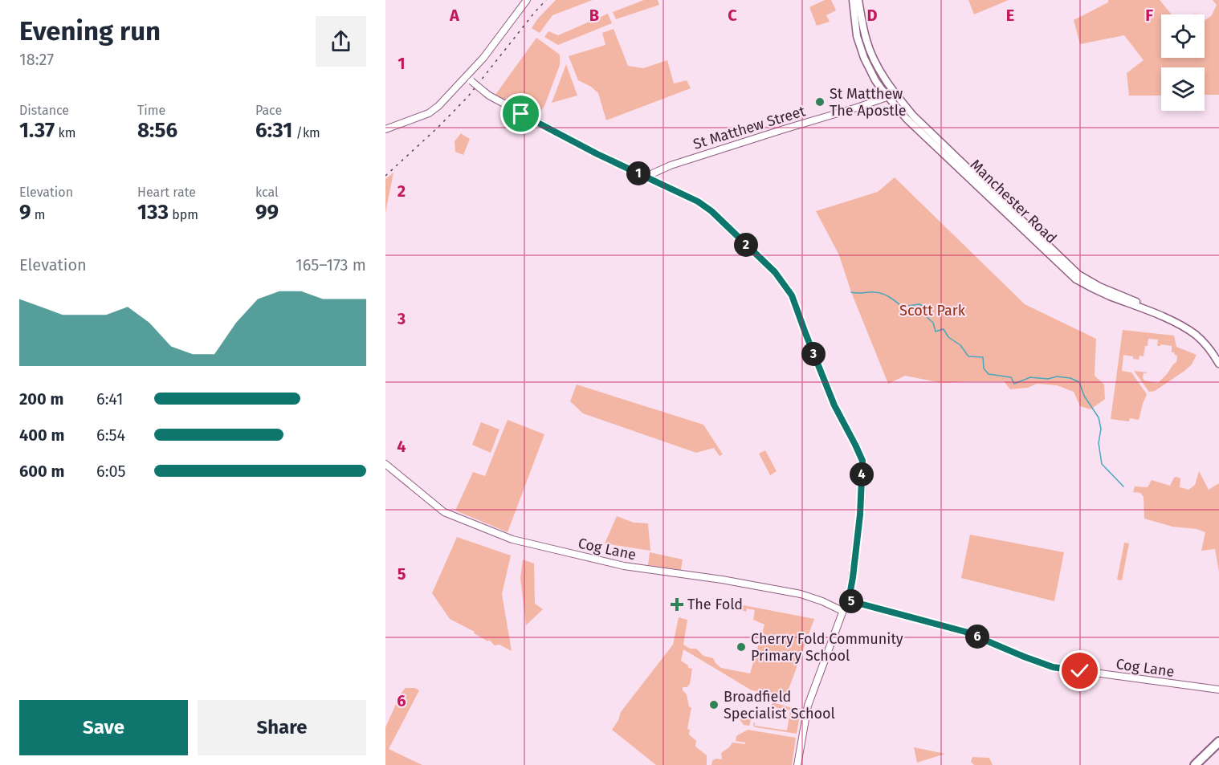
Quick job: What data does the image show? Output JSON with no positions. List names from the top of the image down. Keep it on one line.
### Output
{"streets":{"main road":["Manchester Road"],"street":["St Matthew Street","Cog Lane"]},"crossings":[["St Matthew Street","Manchester Road"]],"parks":["Scott Park"],"places":{"other":["St Matthew The Apostle","Cherry Fold Community Primary School","Broadfield Specialist School"],"health":["The Fold"]},"page":{"heading":["Evening run","18:27"],"stats":[["Distance","1.37 km"],["Time","8:56"],["Pace","6:31 /km"],["Elevation","9 m"],["Heart rate","133 bpm"],["kcal","99"]],"pins":["1","2","3","4","5","6"],"chart":["Elevation","165–173 m"],"list":[{"name":"200 m","note":"6:41"},{"name":"400 m","note":"6:54"},{"name":"600 m","note":"6:05"}],"buttons":["Save","Share"]},"grid":{"columns":["A","B","C","D","E","F"],"rows":["1","2","3","4","5","6"]}}
